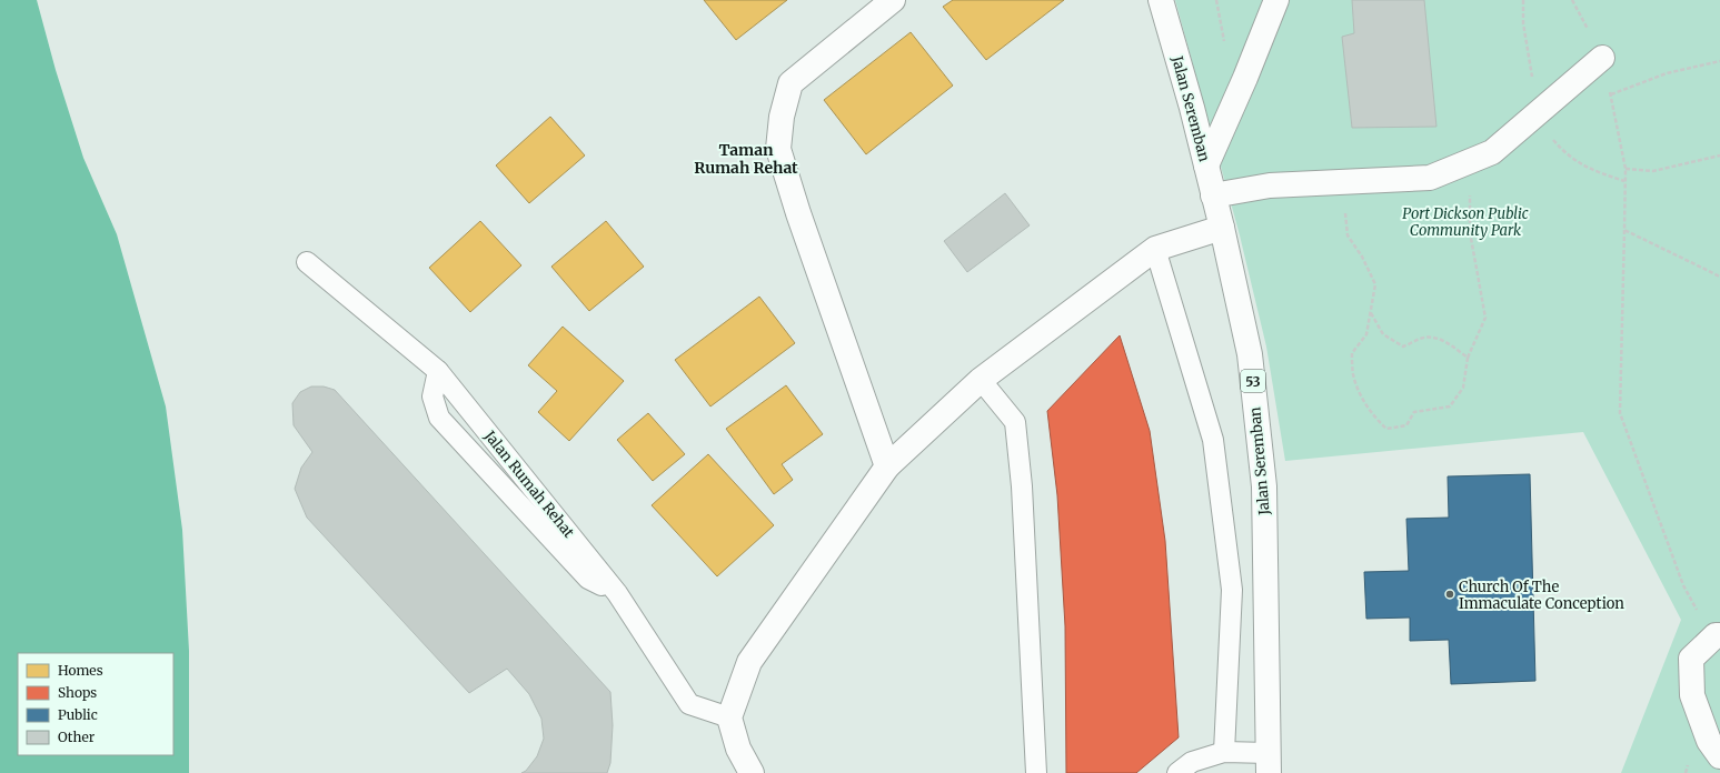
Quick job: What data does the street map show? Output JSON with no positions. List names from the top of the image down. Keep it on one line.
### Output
{"streets":{"street":["Jalan Seremban","53"],"lane":["Jalan Rumah Rehat"]},"districts":["Taman Rumah Rehat"],"parks":["Port Dickson Public Community Park"],"places":["Church Of The Immaculate Conception"],"legend":["Homes","Shops","Public","Other"]}
